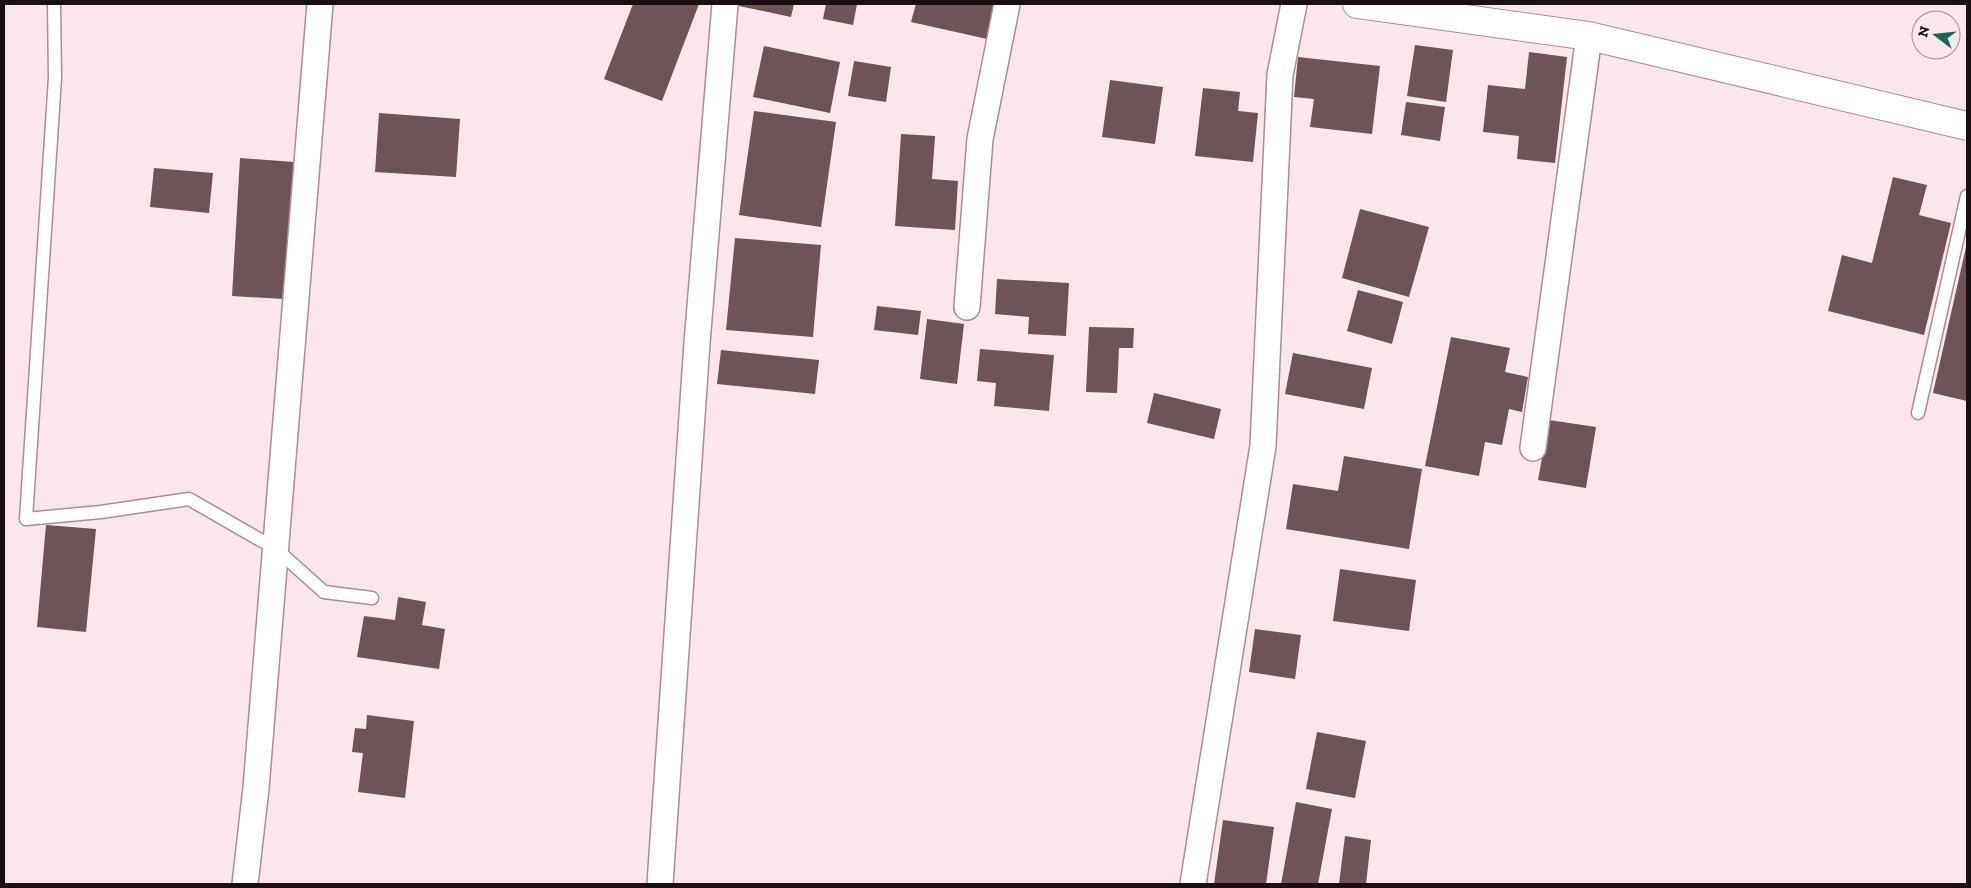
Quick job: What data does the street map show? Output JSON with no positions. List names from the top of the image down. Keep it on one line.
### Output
{"north":"left"}
